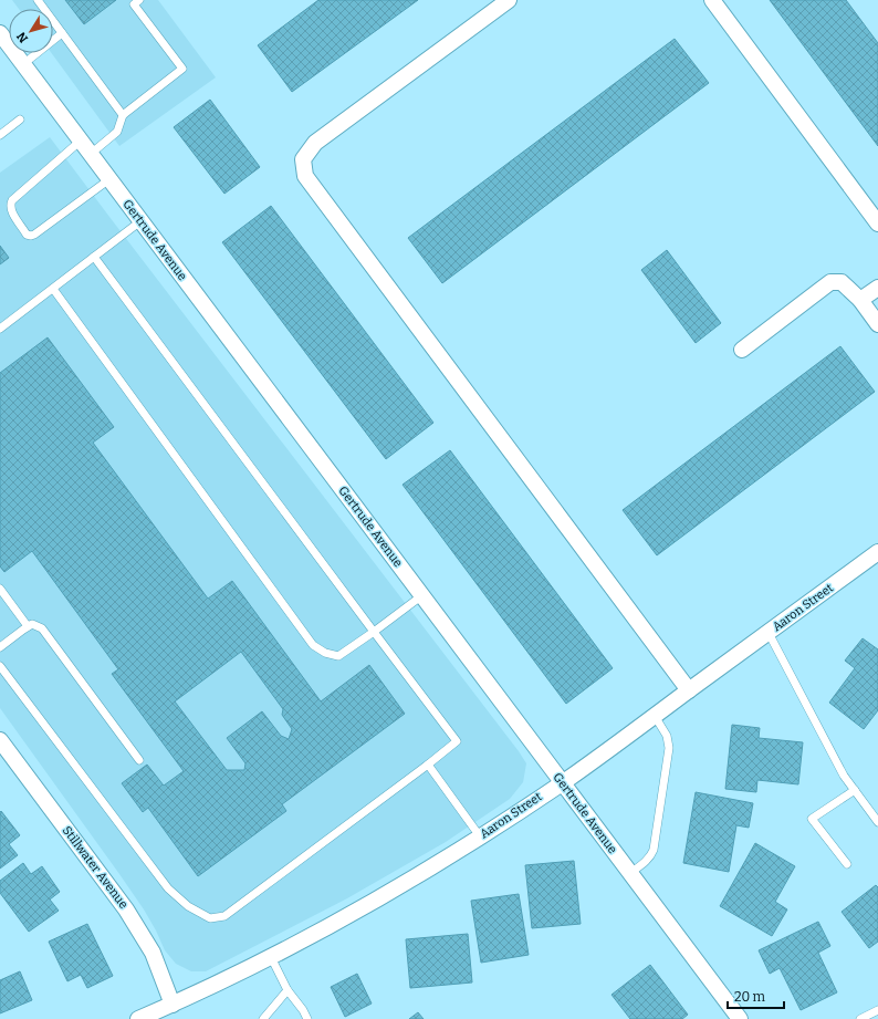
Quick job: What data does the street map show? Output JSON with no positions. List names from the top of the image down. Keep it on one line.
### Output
{"streets":{"street":["Gertrude Avenue","Aaron Street","Stillwater Avenue"]},"crossings":[["Gertrude Avenue","Aaron Street"],["Aaron Street","Stillwater Avenue"]],"scale_bar":"20 m","north":"bottom left"}
